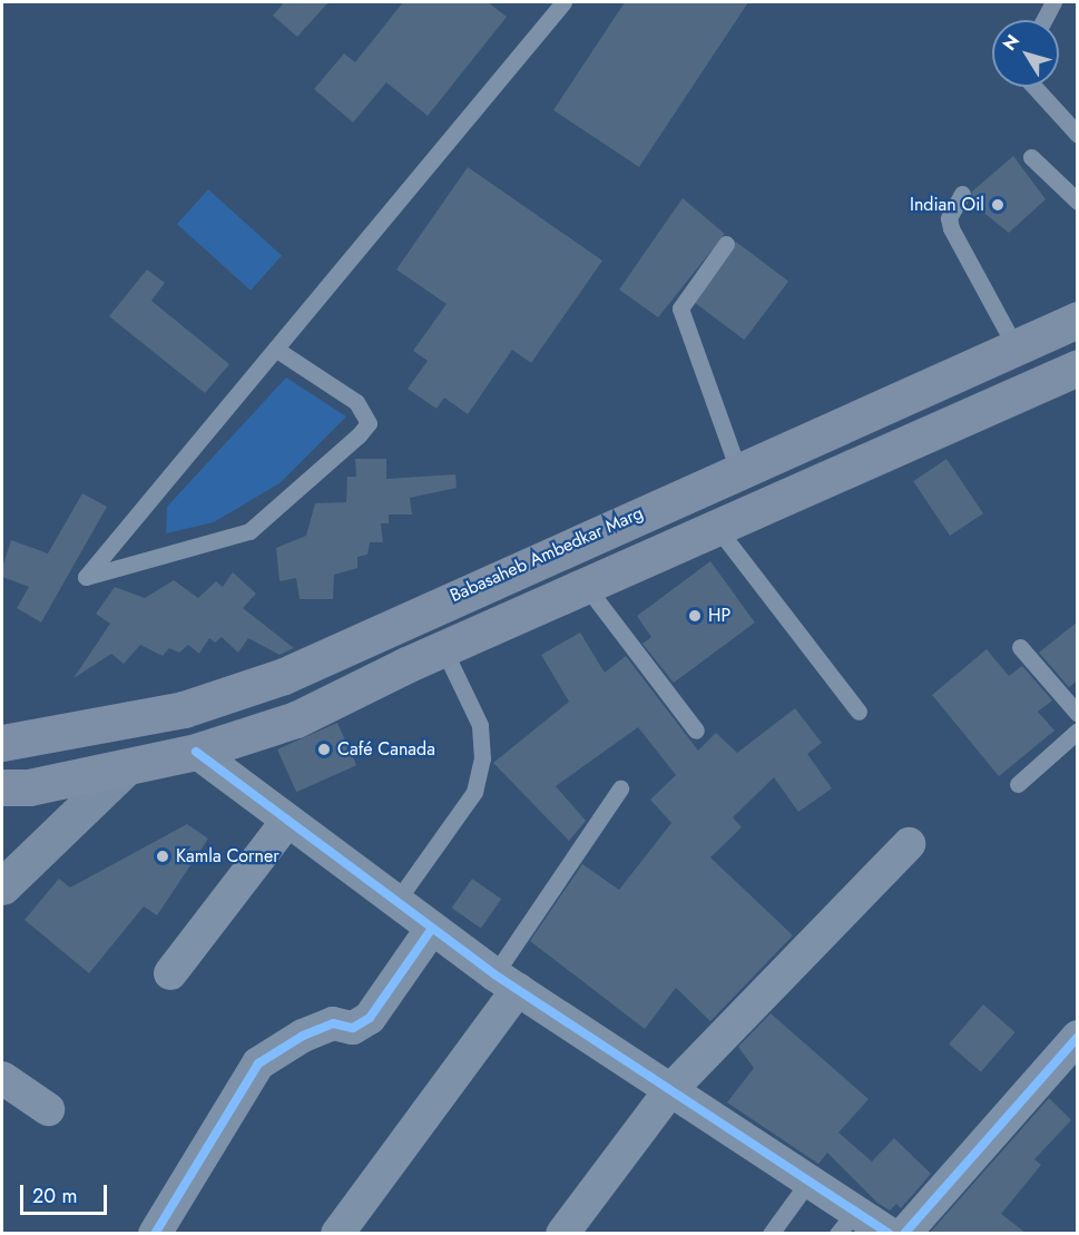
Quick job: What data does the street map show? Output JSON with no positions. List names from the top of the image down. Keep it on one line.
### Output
{"streets":{"main road":["Babasaheb Ambedkar Marg"]},"places":["Indian Oil","HP","Café Canada","Kamla Corner"],"scale_bar":"20 m","north":"top left"}
